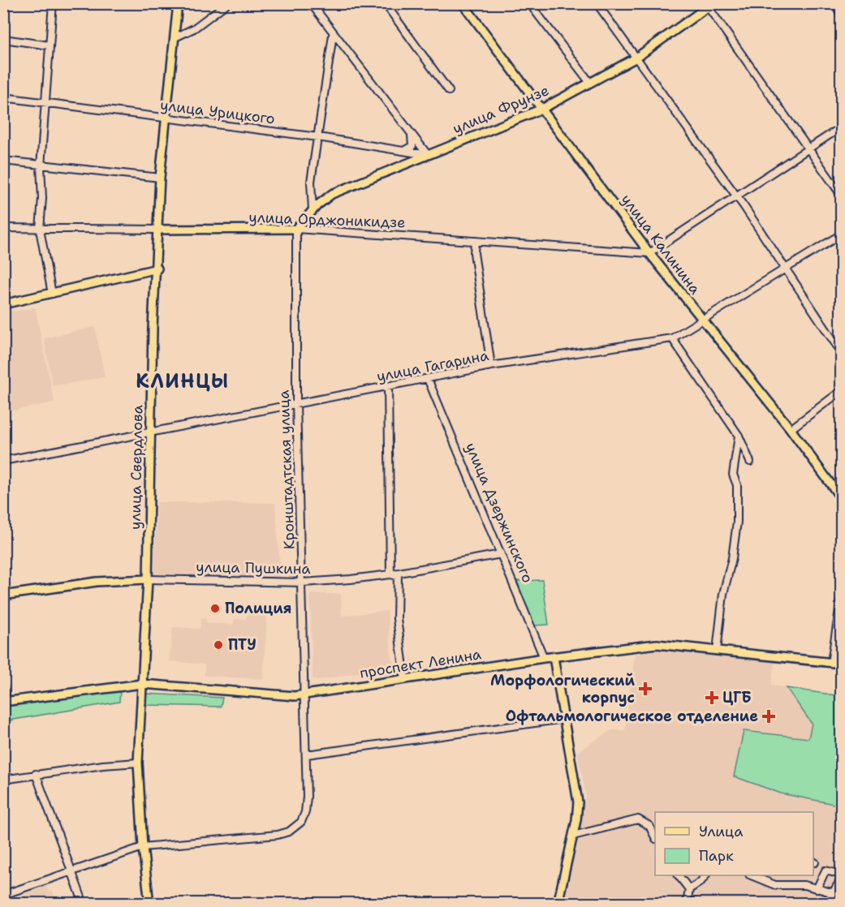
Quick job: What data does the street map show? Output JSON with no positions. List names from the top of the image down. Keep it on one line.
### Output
{"streets":{"main road":["улица Фрунзе","улица Орджоникидзе","улица Калинина","улица Свердлова","улица Пушкина","проспект Ленина"],"street":["улица Урицкого","улица Гагарина","Кронштадтская улица","улица Дзержинского"]},"crossings":[["улица Фрунзе","улица Урицкого"],["улица Фрунзе","улица Орджоникидзе"],["улица Фрунзе","улица Калинина"],["улица Фрунзе","Кронштадтская улица"],["улица Урицкого","улица Свердлова"],["улица Орджоникидзе","улица Калинина"],["улица Орджоникидзе","улица Свердлова"],["улица Орджоникидзе","Кронштадтская улица"],["улица Калинина","улица Гагарина"],["улица Гагарина","улица Свердлова"],["улица Гагарина","Кронштадтская улица"],["улица Гагарина","улица Дзержинского"],["улица Свердлова","Кронштадтская улица"],["улица Свердлова","улица Пушкина"],["улица Свердлова","проспект Ленина"],["Кронштадтская улица","улица Пушкина"],["Кронштадтская улица","проспект Ленина"],["улица Дзержинского","улица Пушкина"],["улица Дзержинского","проспект Ленина"]],"districts":["КЛИНЦЫ"],"places":{"other":["Полиция","ПТУ"],"health":["Морфологический корпус","ЦГБ","Офтальмологическое отделение"]},"legend":["Улица","Парк"]}
